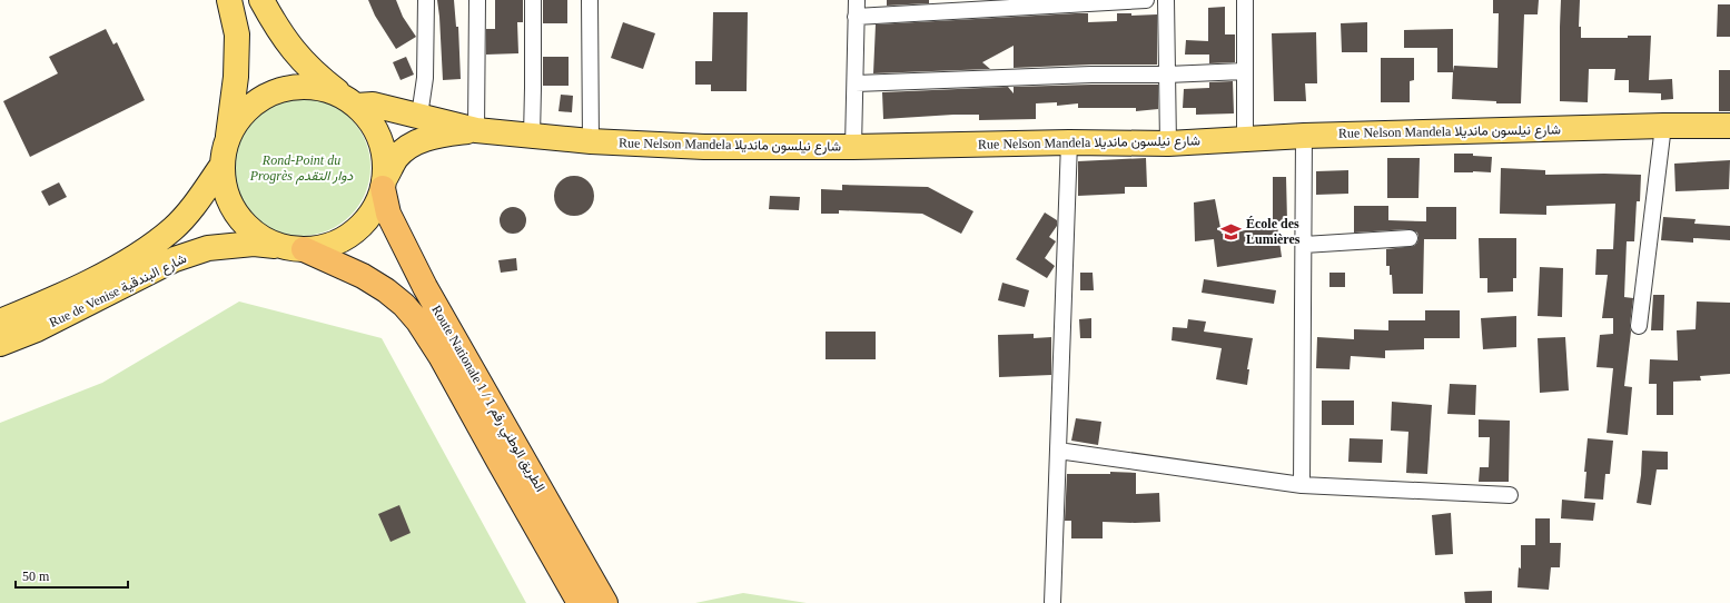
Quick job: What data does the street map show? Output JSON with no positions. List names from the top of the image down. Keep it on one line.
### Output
{"streets":{"highway":["Route Nationale 1 / الطريق الوطني رقم 1"],"main road":["Rue Nelson Mandela شارع نيلسون مانديلا","Rue de Venise شارع البندقية"]},"crossings":[["Rue Nelson Mandela شارع نيلسون مانديلا","Route Nationale 1 / الطريق الوطني رقم 1"],["Rue de Venise شارع البندقية","Route Nationale 1 / الطريق الوطني رقم 1"]],"parks":["Rond-Point du Progrès دوار التقدم"],"places":{"school or university":["École des Lumières"]},"scale_bar":"50 m"}
